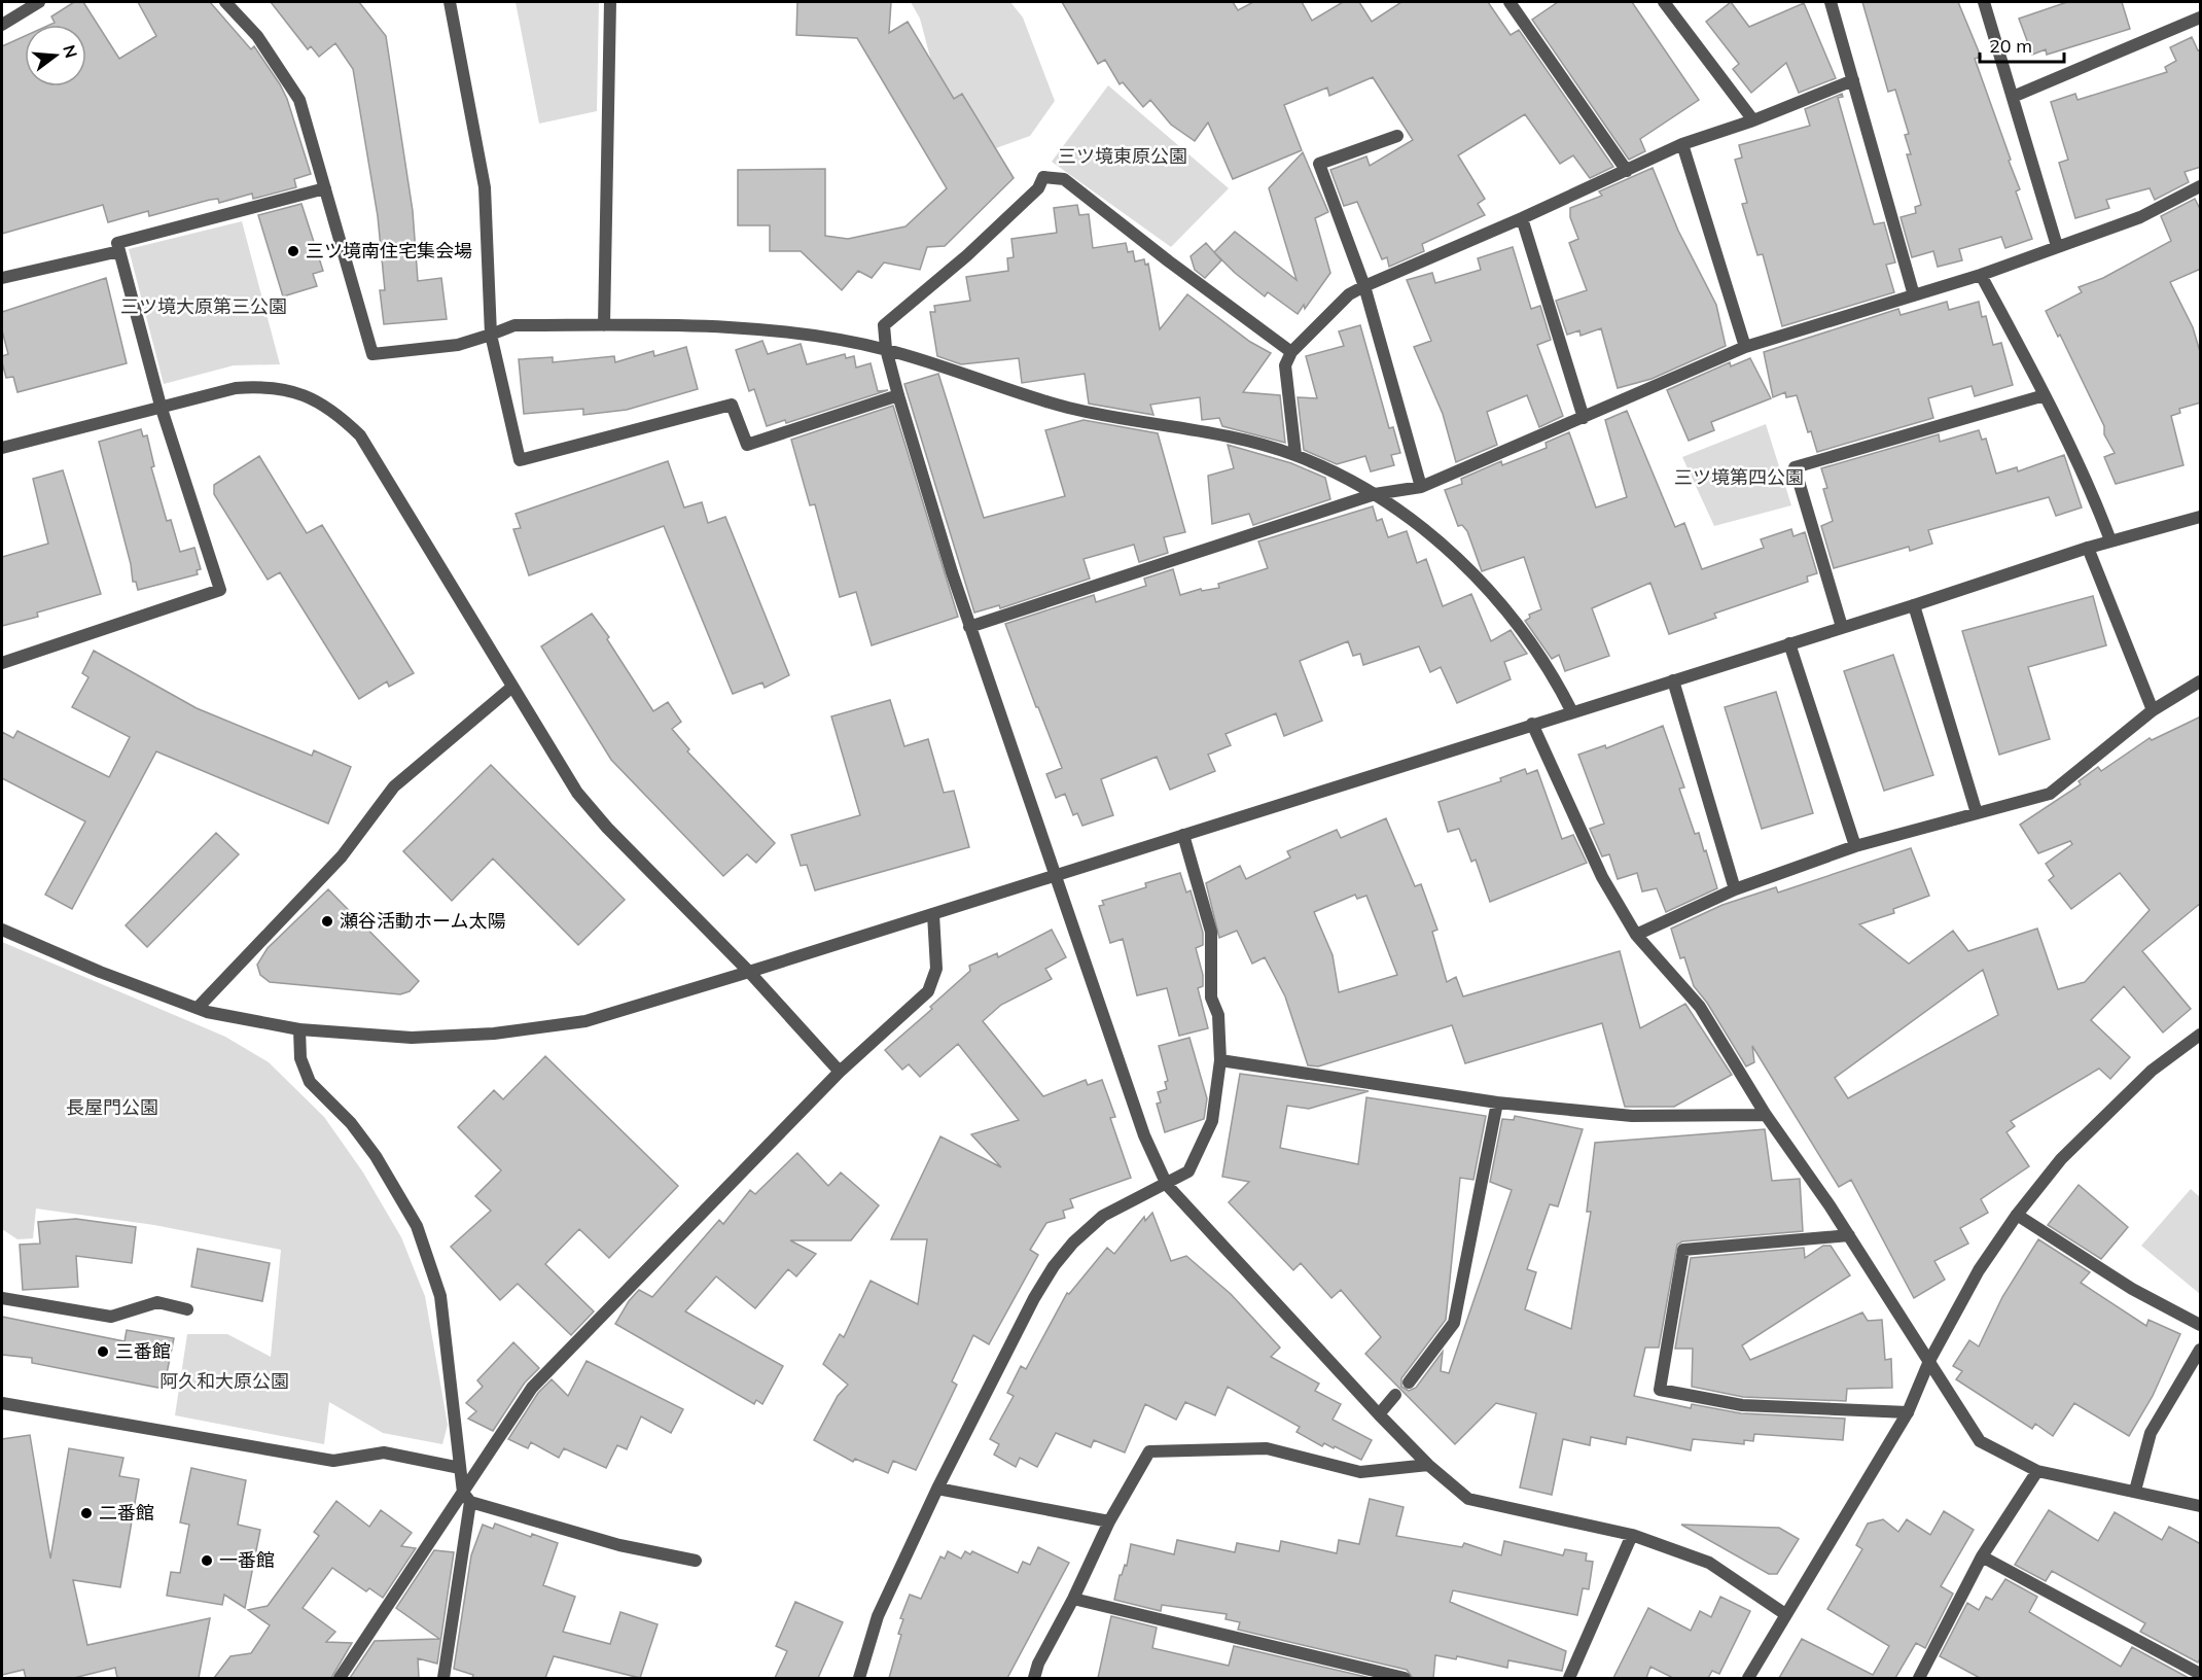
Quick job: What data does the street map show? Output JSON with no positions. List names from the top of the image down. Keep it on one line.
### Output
{"parks":["三ツ境東原公園","三ツ境大原第三公園","三ツ境第四公園","長屋門公園","阿久和大原公園"],"places":["三ツ境南住宅集会場","瀬谷活動ホーム太陽","三番館","二番館","一番館"],"scale_bar":"20 m","north":"right"}
